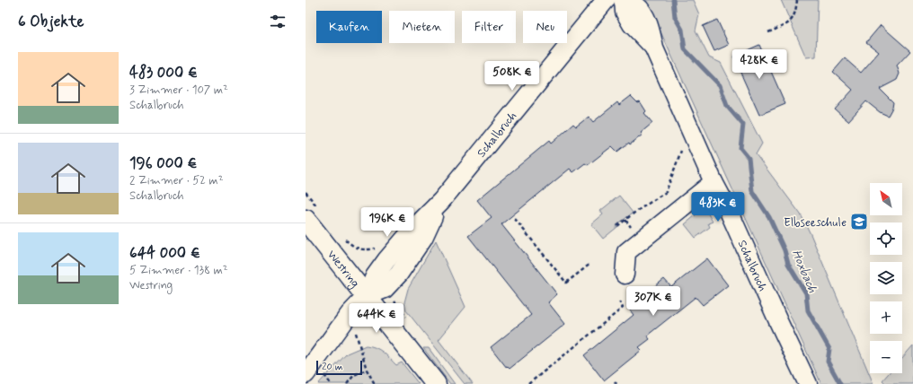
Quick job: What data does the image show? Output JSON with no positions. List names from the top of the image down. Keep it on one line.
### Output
{"streets":{"main road":["Westring"],"street":["Schalbruch"]},"crossings":[["Schalbruch","Westring"]],"water":["Hoxbach"],"places":{"school or university":["Elbseeschule"]},"scale_bar":"20 m","north":"top left","page":{"heading":"6 Objekte","chip":["Kaufen","Mieten","Filter","Neu"],"list":[{"name":"483 000 €","note":"3 Zimmer · 107 m² · Schalbruch"},{"name":"196 000 €","note":"2 Zimmer · 52 m² · Schalbruch"},{"name":"644 000 €","note":"5 Zimmer · 138 m² · Westring"}],"price":["428K €","508K €","483K €","196K €","307K €","644K €"],"map_buttons":["+","−"],"scale":"20 m"}}
